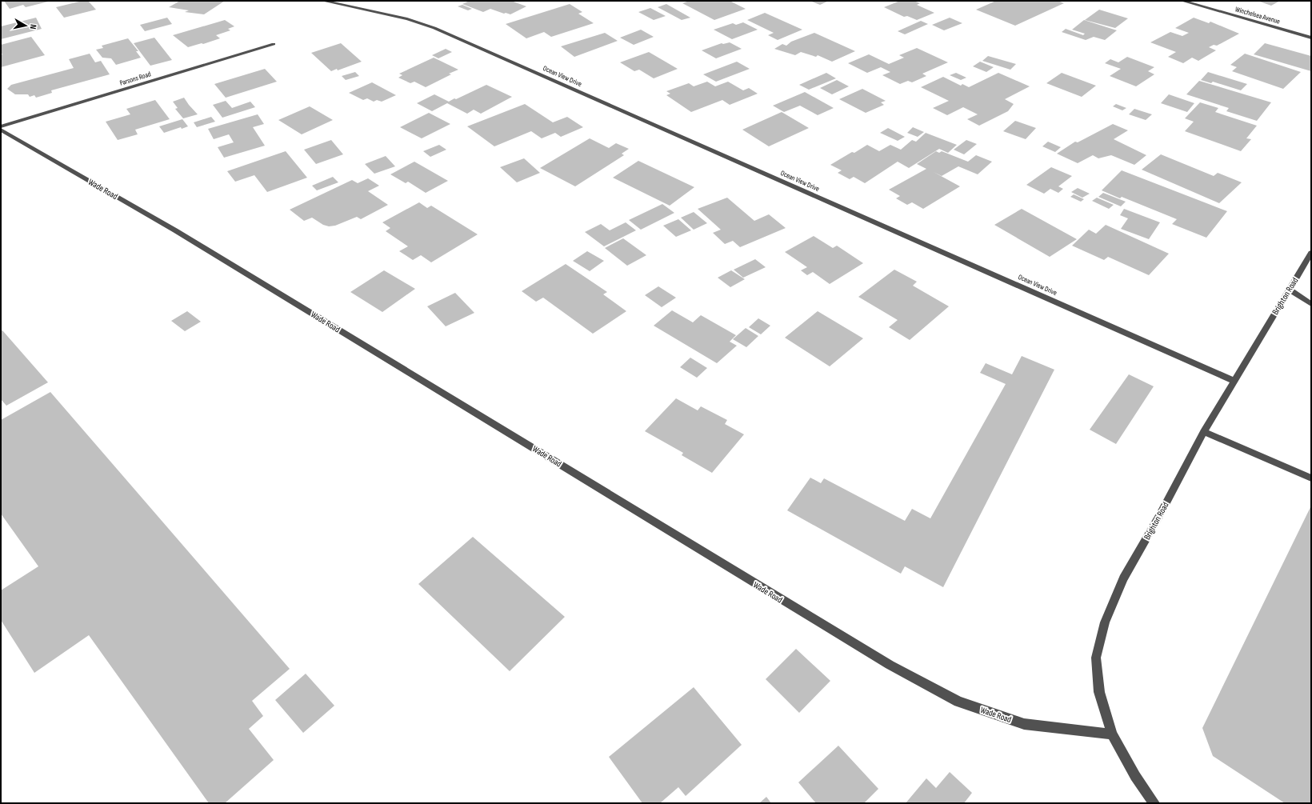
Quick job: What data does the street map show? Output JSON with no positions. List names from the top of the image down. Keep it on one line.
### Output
{"streets":{"street":["Winchelsea Avenue","Ocean View Drive","Parsons Road","Wade Road","Brighton Road"]},"crossings":[["Ocean View Drive","Brighton Road"],["Wade Road","Brighton Road"]],"north":"right"}
